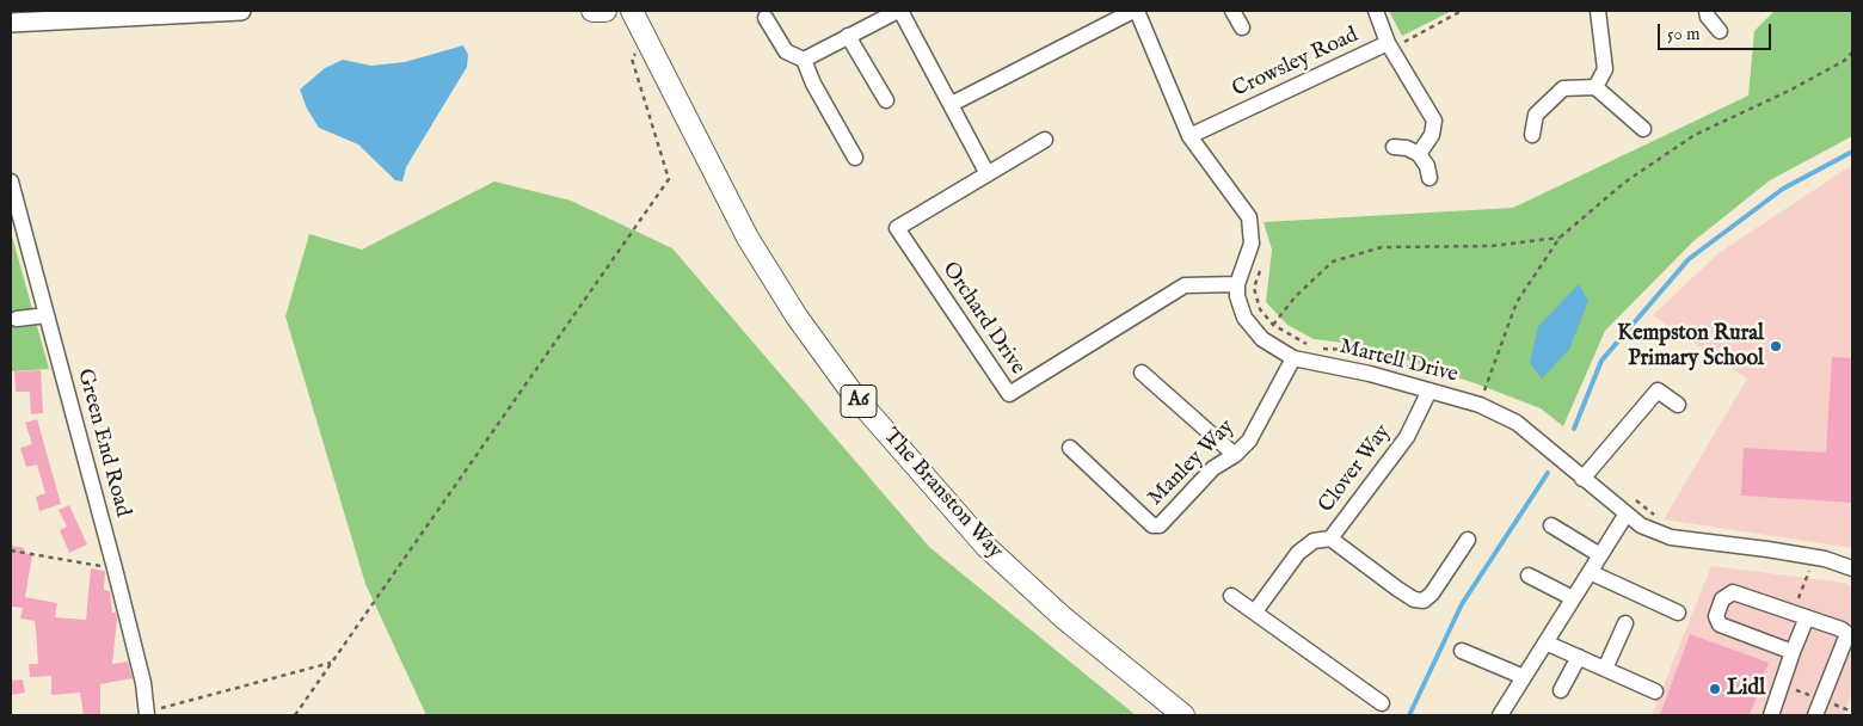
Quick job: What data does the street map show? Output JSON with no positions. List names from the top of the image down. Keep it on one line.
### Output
{"streets":{"highway":["A6","The Branston Way"],"street":["Crowsley Road","Orchard Drive","Martell Drive","Green End Road","Manley Way","Clover Way"]},"crossings":[["Orchard Drive","Martell Drive"],["Martell Drive","Manley Way"],["Martell Drive","Clover Way"]],"places":["Kempston Rural Primary School","Lidl"],"scale_bar":"50 m"}
